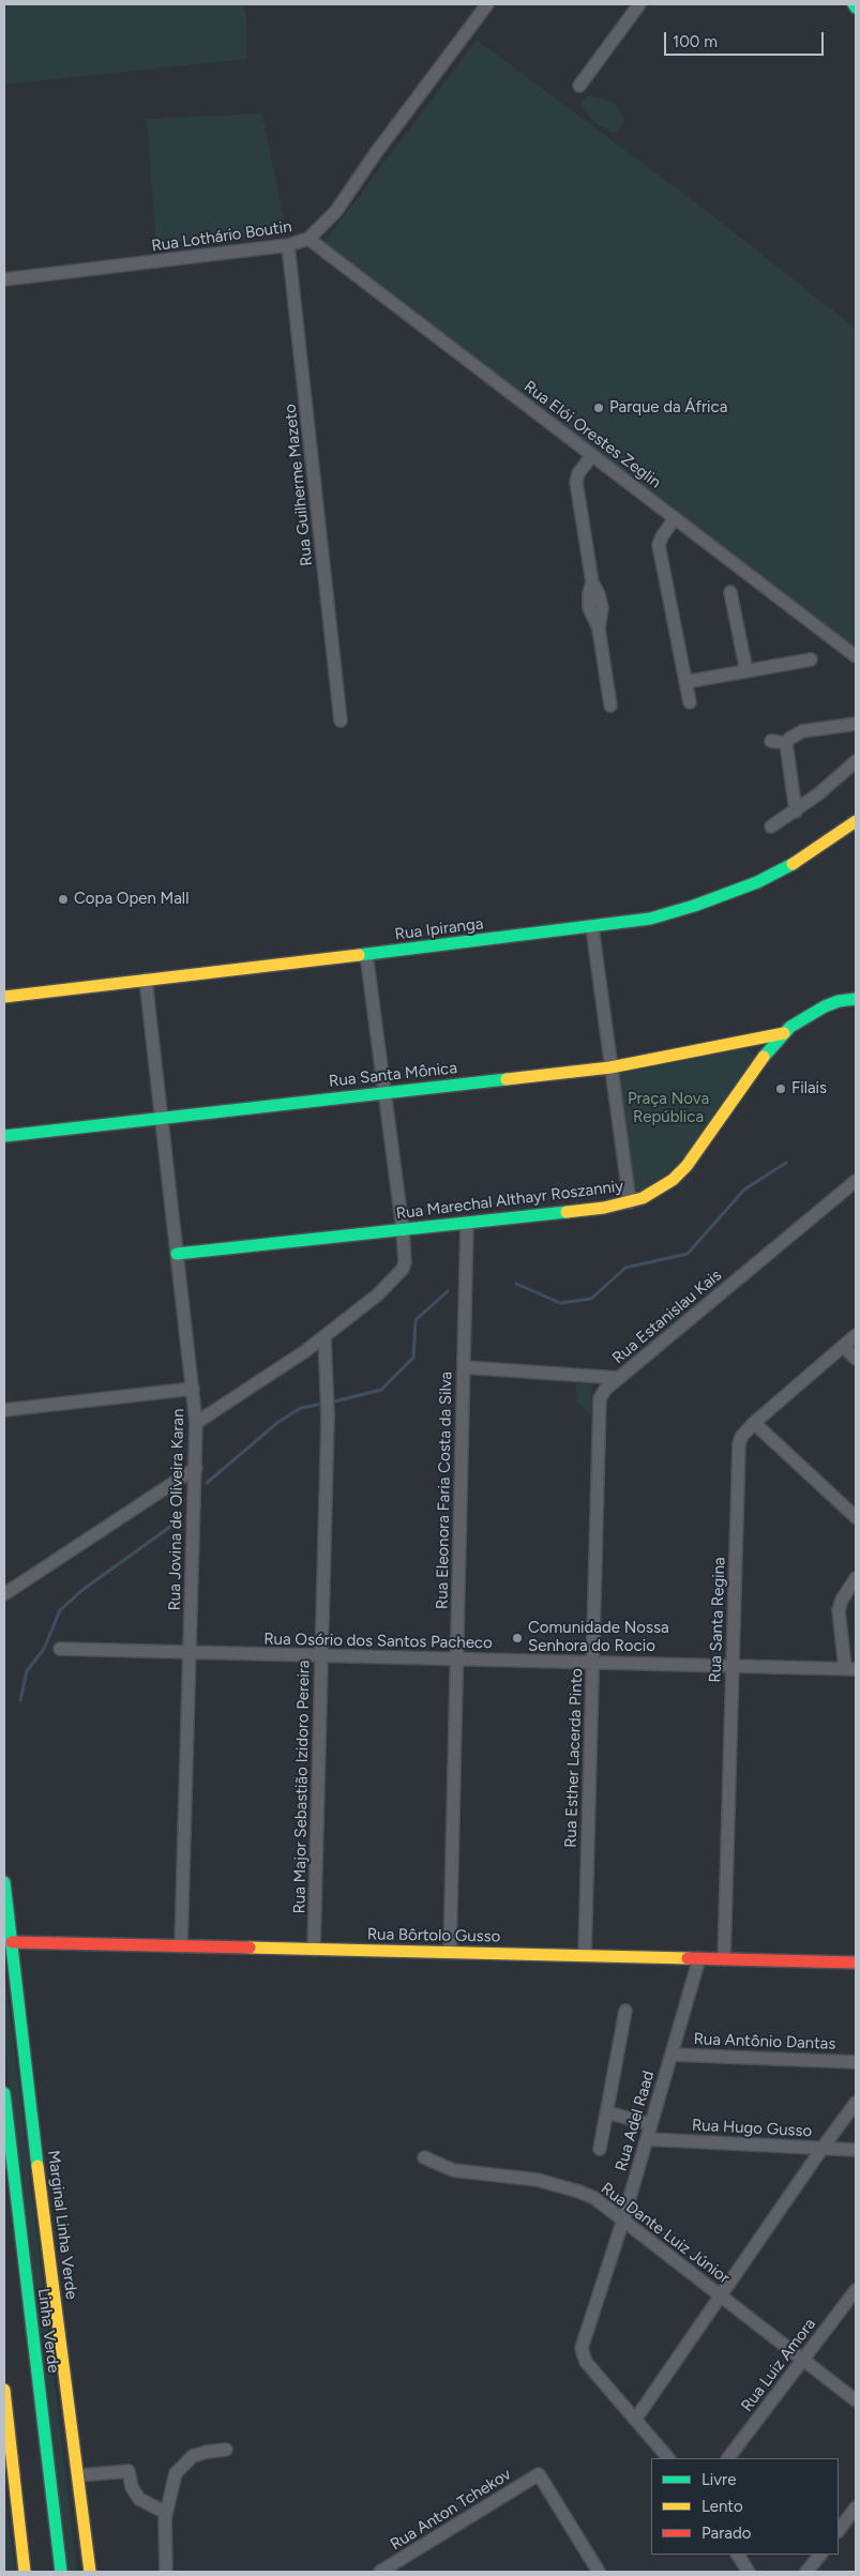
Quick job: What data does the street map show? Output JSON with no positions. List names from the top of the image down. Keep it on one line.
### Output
{"streets":{"main road":["Rua Ipiranga","Rua Santa Mônica","Rua Marechal Althayr Roszanniy","Rua Bôrtolo Gusso","Marginal Linha Verde","Linha Verde"],"street":["Rua Lothário Boutin","Rua Elói Orestes Zeglin","Rua Guilherme Mazeto","Rua Estanislau Kais","Rua Eleonora Faria Costa da Silva","Rua Jovina de Oliveira Karan","Rua Santa Regina","Rua Osório dos Santos Pacheco","Rua Esther Lacerda Pinto","Rua Major Sebastião Izidoro Pereira","Rua Antônio Dantas","Rua Adel Raad","Rua Hugo Gusso","Rua Dante Luiz Júnior","Rua Luiz Amora","Rua Anton Tchekov"]},"crossings":[["Rua Lothário Boutin","Rua Elói Orestes Zeglin"],["Rua Lothário Boutin","Rua Guilherme Mazeto"],["Rua Ipiranga","Rua Jovina de Oliveira Karan"],["Rua Santa Mônica","Rua Marechal Althayr Roszanniy"],["Rua Santa Mônica","Rua Jovina de Oliveira Karan"],["Rua Marechal Althayr Roszanniy","Rua Eleonora Faria Costa da Silva"],["Rua Marechal Althayr Roszanniy","Rua Jovina de Oliveira Karan"],["Rua Estanislau Kais","Rua Eleonora Faria Costa da Silva"],["Rua Estanislau Kais","Rua Esther Lacerda Pinto"],["Rua Eleonora Faria Costa da Silva","Rua Osório dos Santos Pacheco"],["Rua Eleonora Faria Costa da Silva","Rua Bôrtolo Gusso"],["Rua Jovina de Oliveira Karan","Rua Osório dos Santos Pacheco"],["Rua Jovina de Oliveira Karan","Rua Bôrtolo Gusso"],["Rua Santa Regina","Rua Osório dos Santos Pacheco"],["Rua Santa Regina","Rua Bôrtolo Gusso"],["Rua Osório dos Santos Pacheco","Rua Esther Lacerda Pinto"],["Rua Osório dos Santos Pacheco","Rua Major Sebastião Izidoro Pereira"],["Rua Esther Lacerda Pinto","Rua Bôrtolo Gusso"],["Rua Major Sebastião Izidoro Pereira","Rua Bôrtolo Gusso"],["Rua Bôrtolo Gusso","Rua Adel Raad"],["Rua Bôrtolo Gusso","Marginal Linha Verde"],["Rua Antônio Dantas","Rua Adel Raad"],["Rua Adel Raad","Rua Hugo Gusso"],["Rua Adel Raad","Rua Dante Luiz Júnior"],["Rua Dante Luiz Júnior","Rua Luiz Amora"]],"parks":["Praça Nova República"],"places":["Parque da África","Copa Open Mall","Filais","Comunidade Nossa Senhora do Rocio"],"legend":["Livre","Lento","Parado"],"scale_bar":"100 m"}
